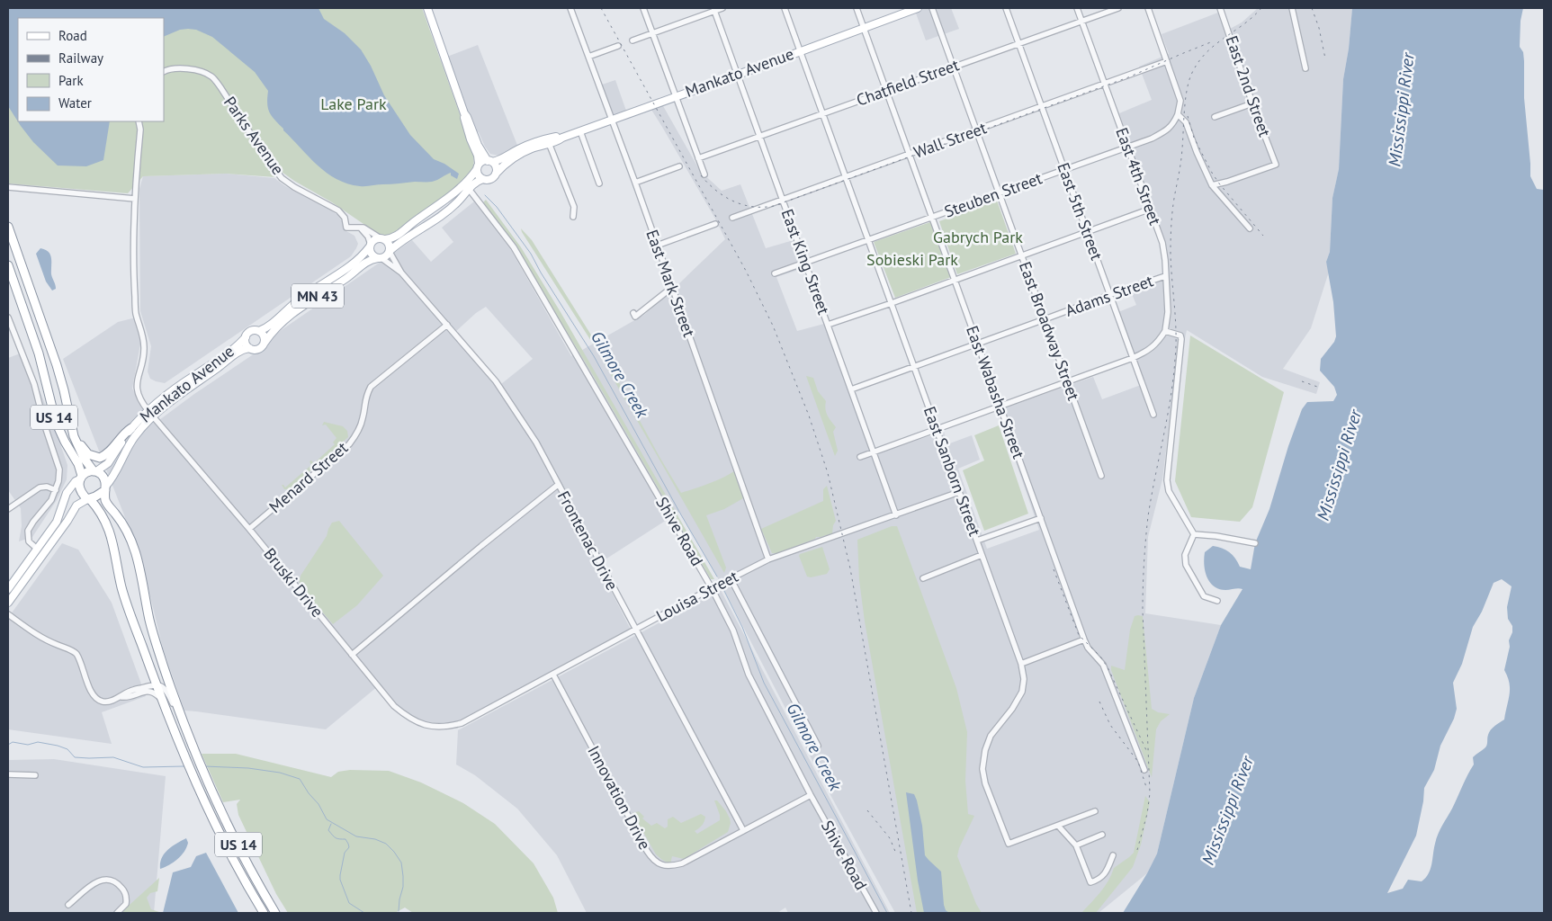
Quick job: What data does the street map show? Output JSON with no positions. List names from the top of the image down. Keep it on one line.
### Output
{"streets":{"highway":["US 14"],"main road":["Mankato Avenue","MN 43"],"street":["Chatfield Street","East 2nd Street","Parks Avenue","Wall Street","East 4th Street","Steuben Street","East 5th Street","East King Street","East Mark Street","Adams Street","East Broadway Street","East Wabasha Street","East Sanborn Street","Menard Street","Shive Road","Frontenac Drive","Bruski Drive","Louisa Street","Innovation Drive"]},"crossings":[["Mankato Avenue","Parks Avenue"],["Mankato Avenue","East King Street"],["Mankato Avenue","East Mark Street"],["Mankato Avenue","East Wabasha Street"],["Mankato Avenue","US 14"],["Mankato Avenue","East Sanborn Street"],["Mankato Avenue","Shive Road"],["Mankato Avenue","Frontenac Drive"],["Mankato Avenue","Bruski Drive"],["Chatfield Street","East 4th Street"],["Chatfield Street","East 5th Street"],["Chatfield Street","East King Street"],["Chatfield Street","East Broadway Street"],["Chatfield Street","East Wabasha Street"],["Chatfield Street","East Sanborn Street"],["Parks Avenue","Frontenac Drive"],["Wall Street","East 4th Street"],["Wall Street","East 5th Street"],["Wall Street","East King Street"],["Wall Street","East Broadway Street"],["Wall Street","East Wabasha Street"],["Wall Street","East Sanborn Street"],["East 4th Street","Steuben Street"],["East 4th Street","Adams Street"],["Steuben Street","East 5th Street"],["Steuben Street","East King Street"],["Steuben Street","East Broadway Street"],["Steuben Street","East Wabasha Street"],["Steuben Street","East Sanborn Street"],["East 5th Street","Adams Street"],["East King Street","Adams Street"],["East King Street","Louisa Street"],["East Mark Street","Louisa Street"],["Adams Street","East Broadway Street"],["Adams Street","East Wabasha Street"],["Adams Street","East Sanborn Street"],["East Sanborn Street","Louisa Street"],["Menard Street","Frontenac Drive"],["Menard Street","Bruski Drive"],["Shive Road","Louisa Street"],["Shive Road","Innovation Drive"],["Frontenac Drive","Louisa Street"],["Frontenac Drive","Innovation Drive"],["Bruski Drive","Louisa Street"],["Louisa Street","Innovation Drive"]],"water":["Mississippi River","Gilmore Creek"],"parks":["Lake Park","Gabrych Park","Sobieski Park"],"legend":["Road","Railway","Park","Water"]}
